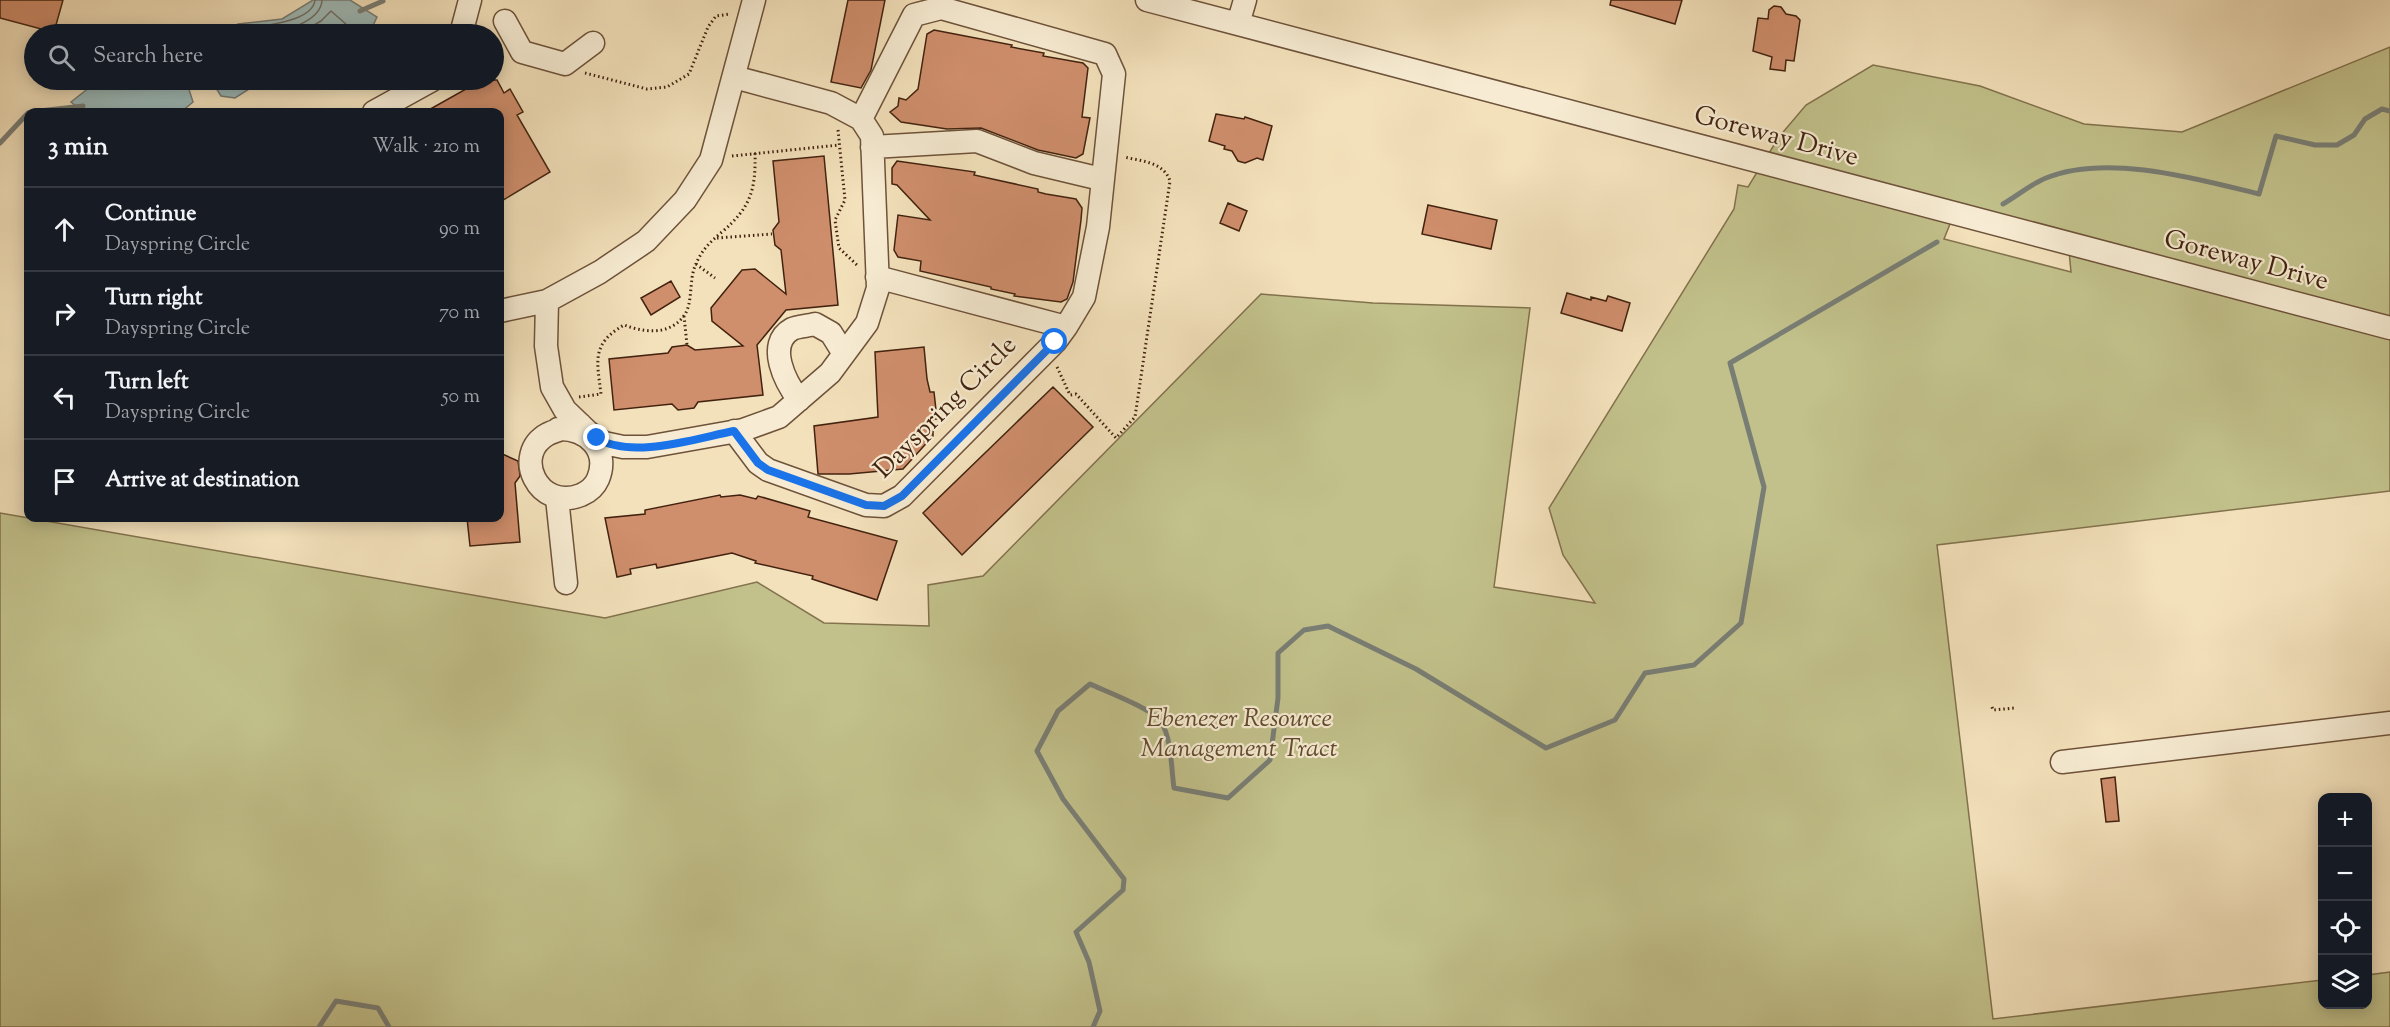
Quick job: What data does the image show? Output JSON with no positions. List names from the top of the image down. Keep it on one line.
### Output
{"streets":{"street":["Goreway Drive","Dayspring Circle"]},"parks":["Ebenezer Resource Management Tract"],"page":{"search":"Search here","heading":["3 min","Walk · 210 m"],"list":[["Continue","Dayspring Circle","90 m"],["Turn right","Dayspring Circle","70 m"],["Turn left","Dayspring Circle","50 m"],"Arrive at destination"],"map_buttons":["+","−"]}}
